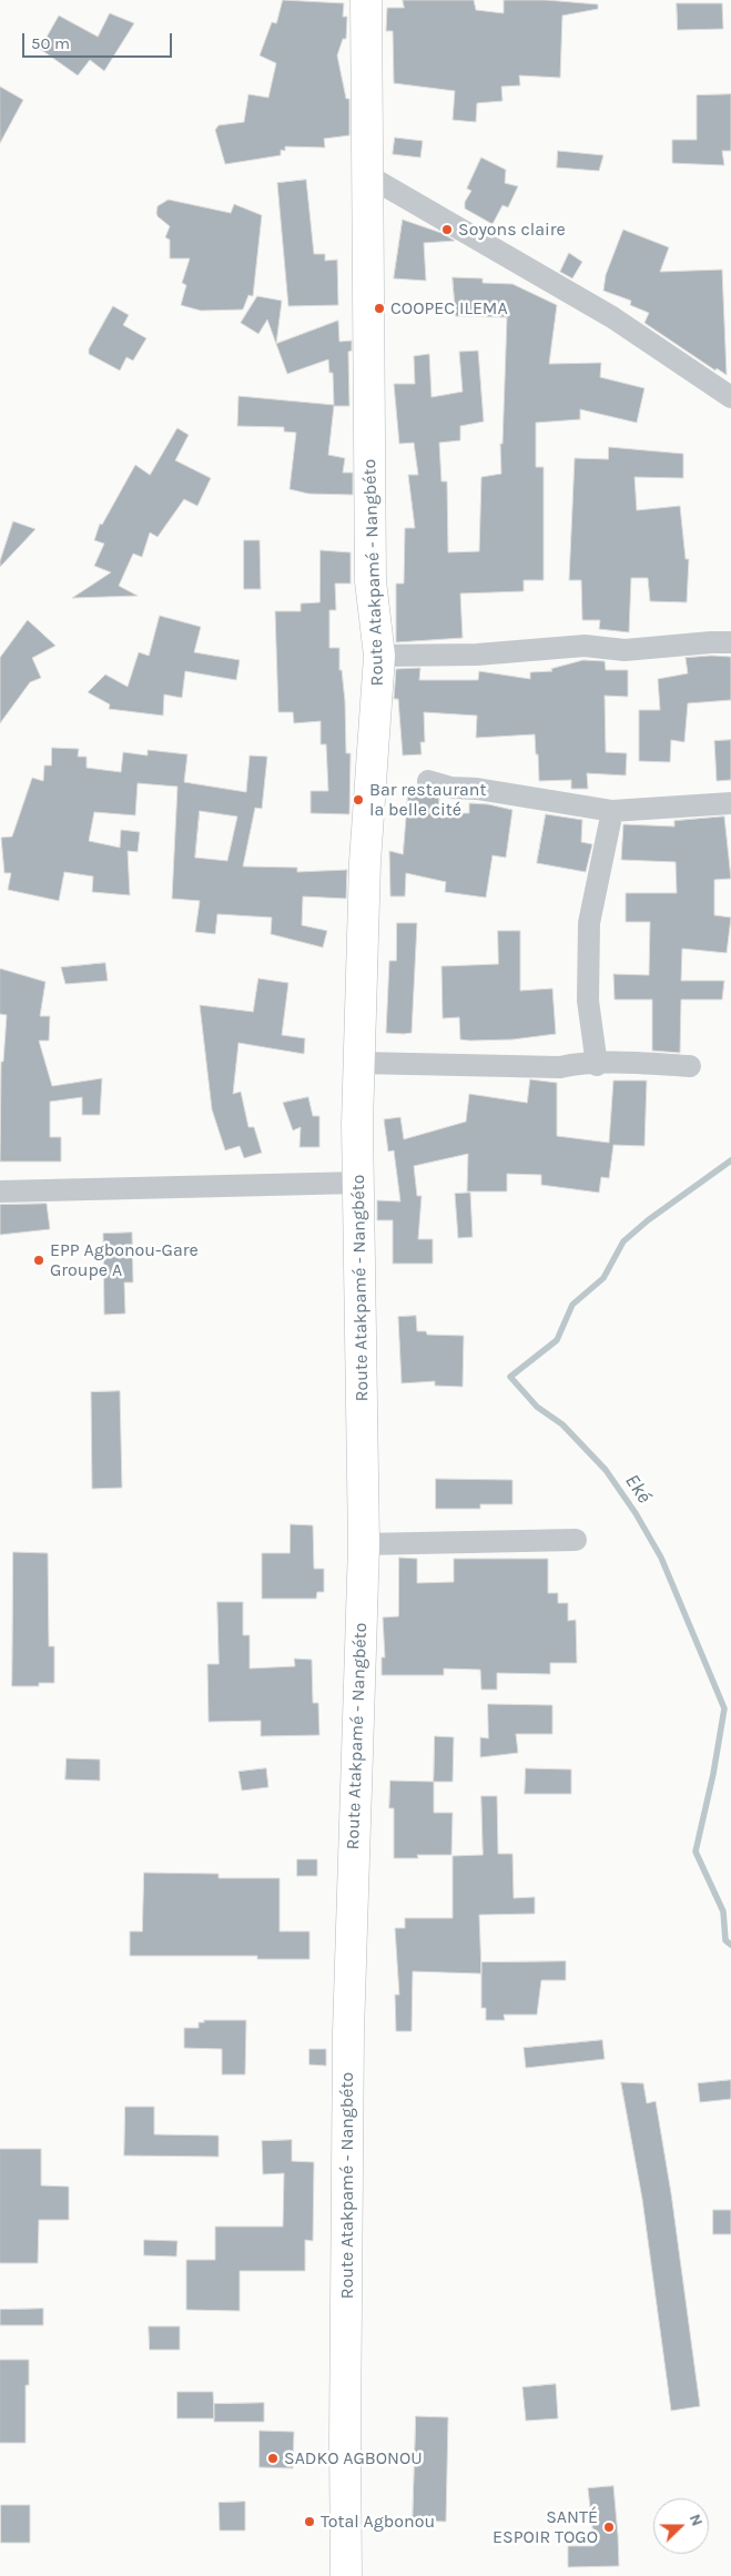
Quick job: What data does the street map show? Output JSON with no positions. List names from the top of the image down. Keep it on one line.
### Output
{"streets":{"main road":["Route Atakpamé - Nangbéto"]},"water":["Eké"],"places":["Soyons claire","COOPEC ILEMA","Bar restaurant la belle cité","EPP Agbonou-Gare Groupe A","SADKO AGBONOU","Total Agbonou","SANTÉ ESPOIR TOGO"],"scale_bar":"50 m","north":"right"}
